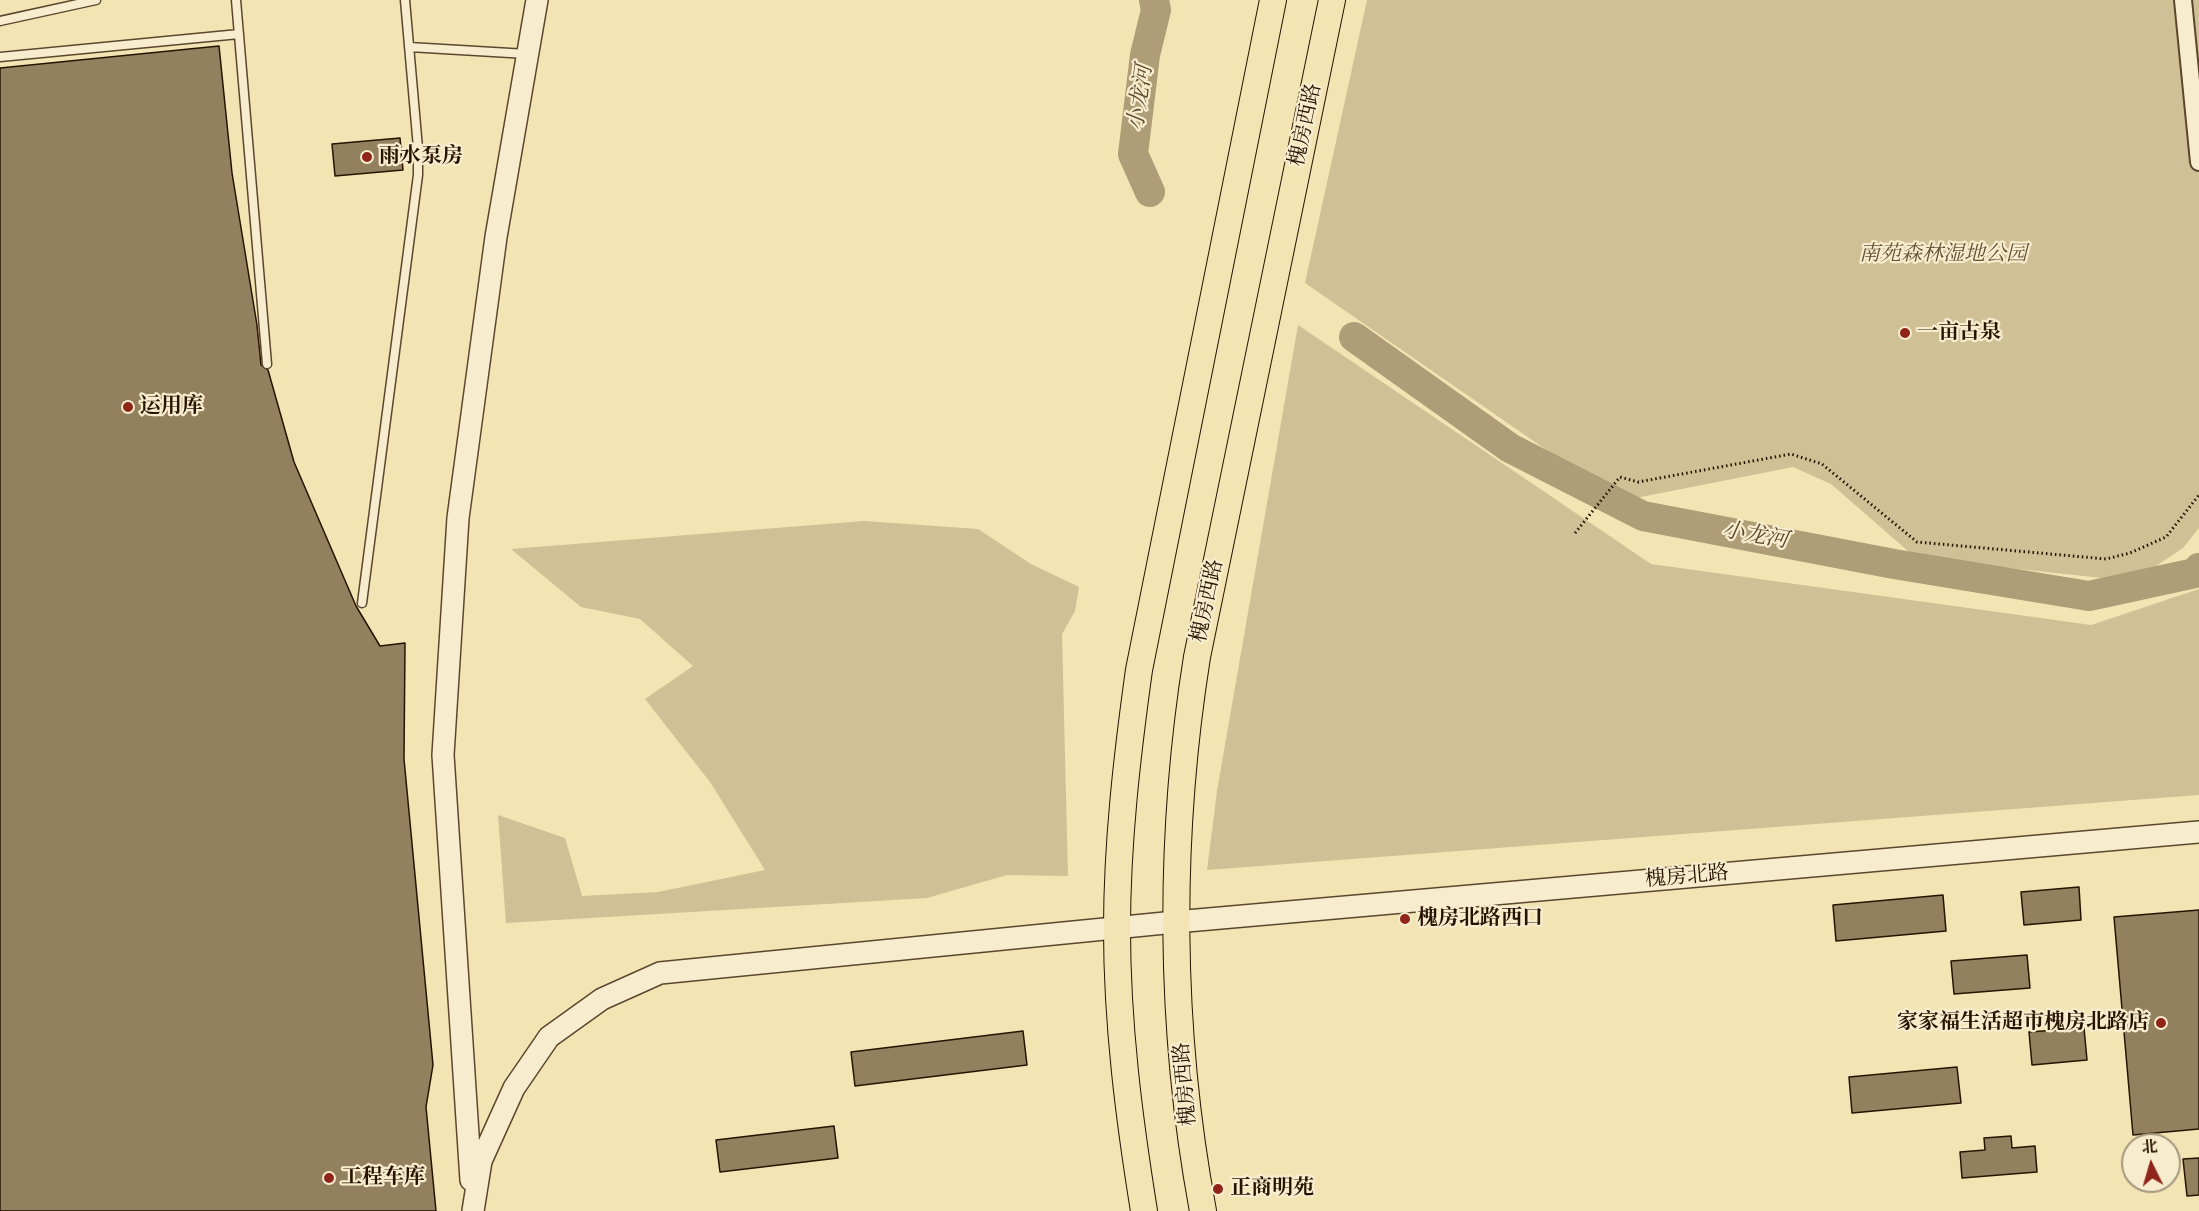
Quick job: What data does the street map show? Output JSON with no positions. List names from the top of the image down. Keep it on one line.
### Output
{"streets":{"main road":["槐房西路"],"street":["槐房北路"]},"crossings":[["槐房西路","槐房北路"]],"water":["小龙河"],"parks":["南苑森林湿地公园"],"places":["雨水泵房","一亩古泉","运用库","槐房北路西口","家家福生活超市槐房北路店","工程车库","正商明苑"],"north":"top"}
